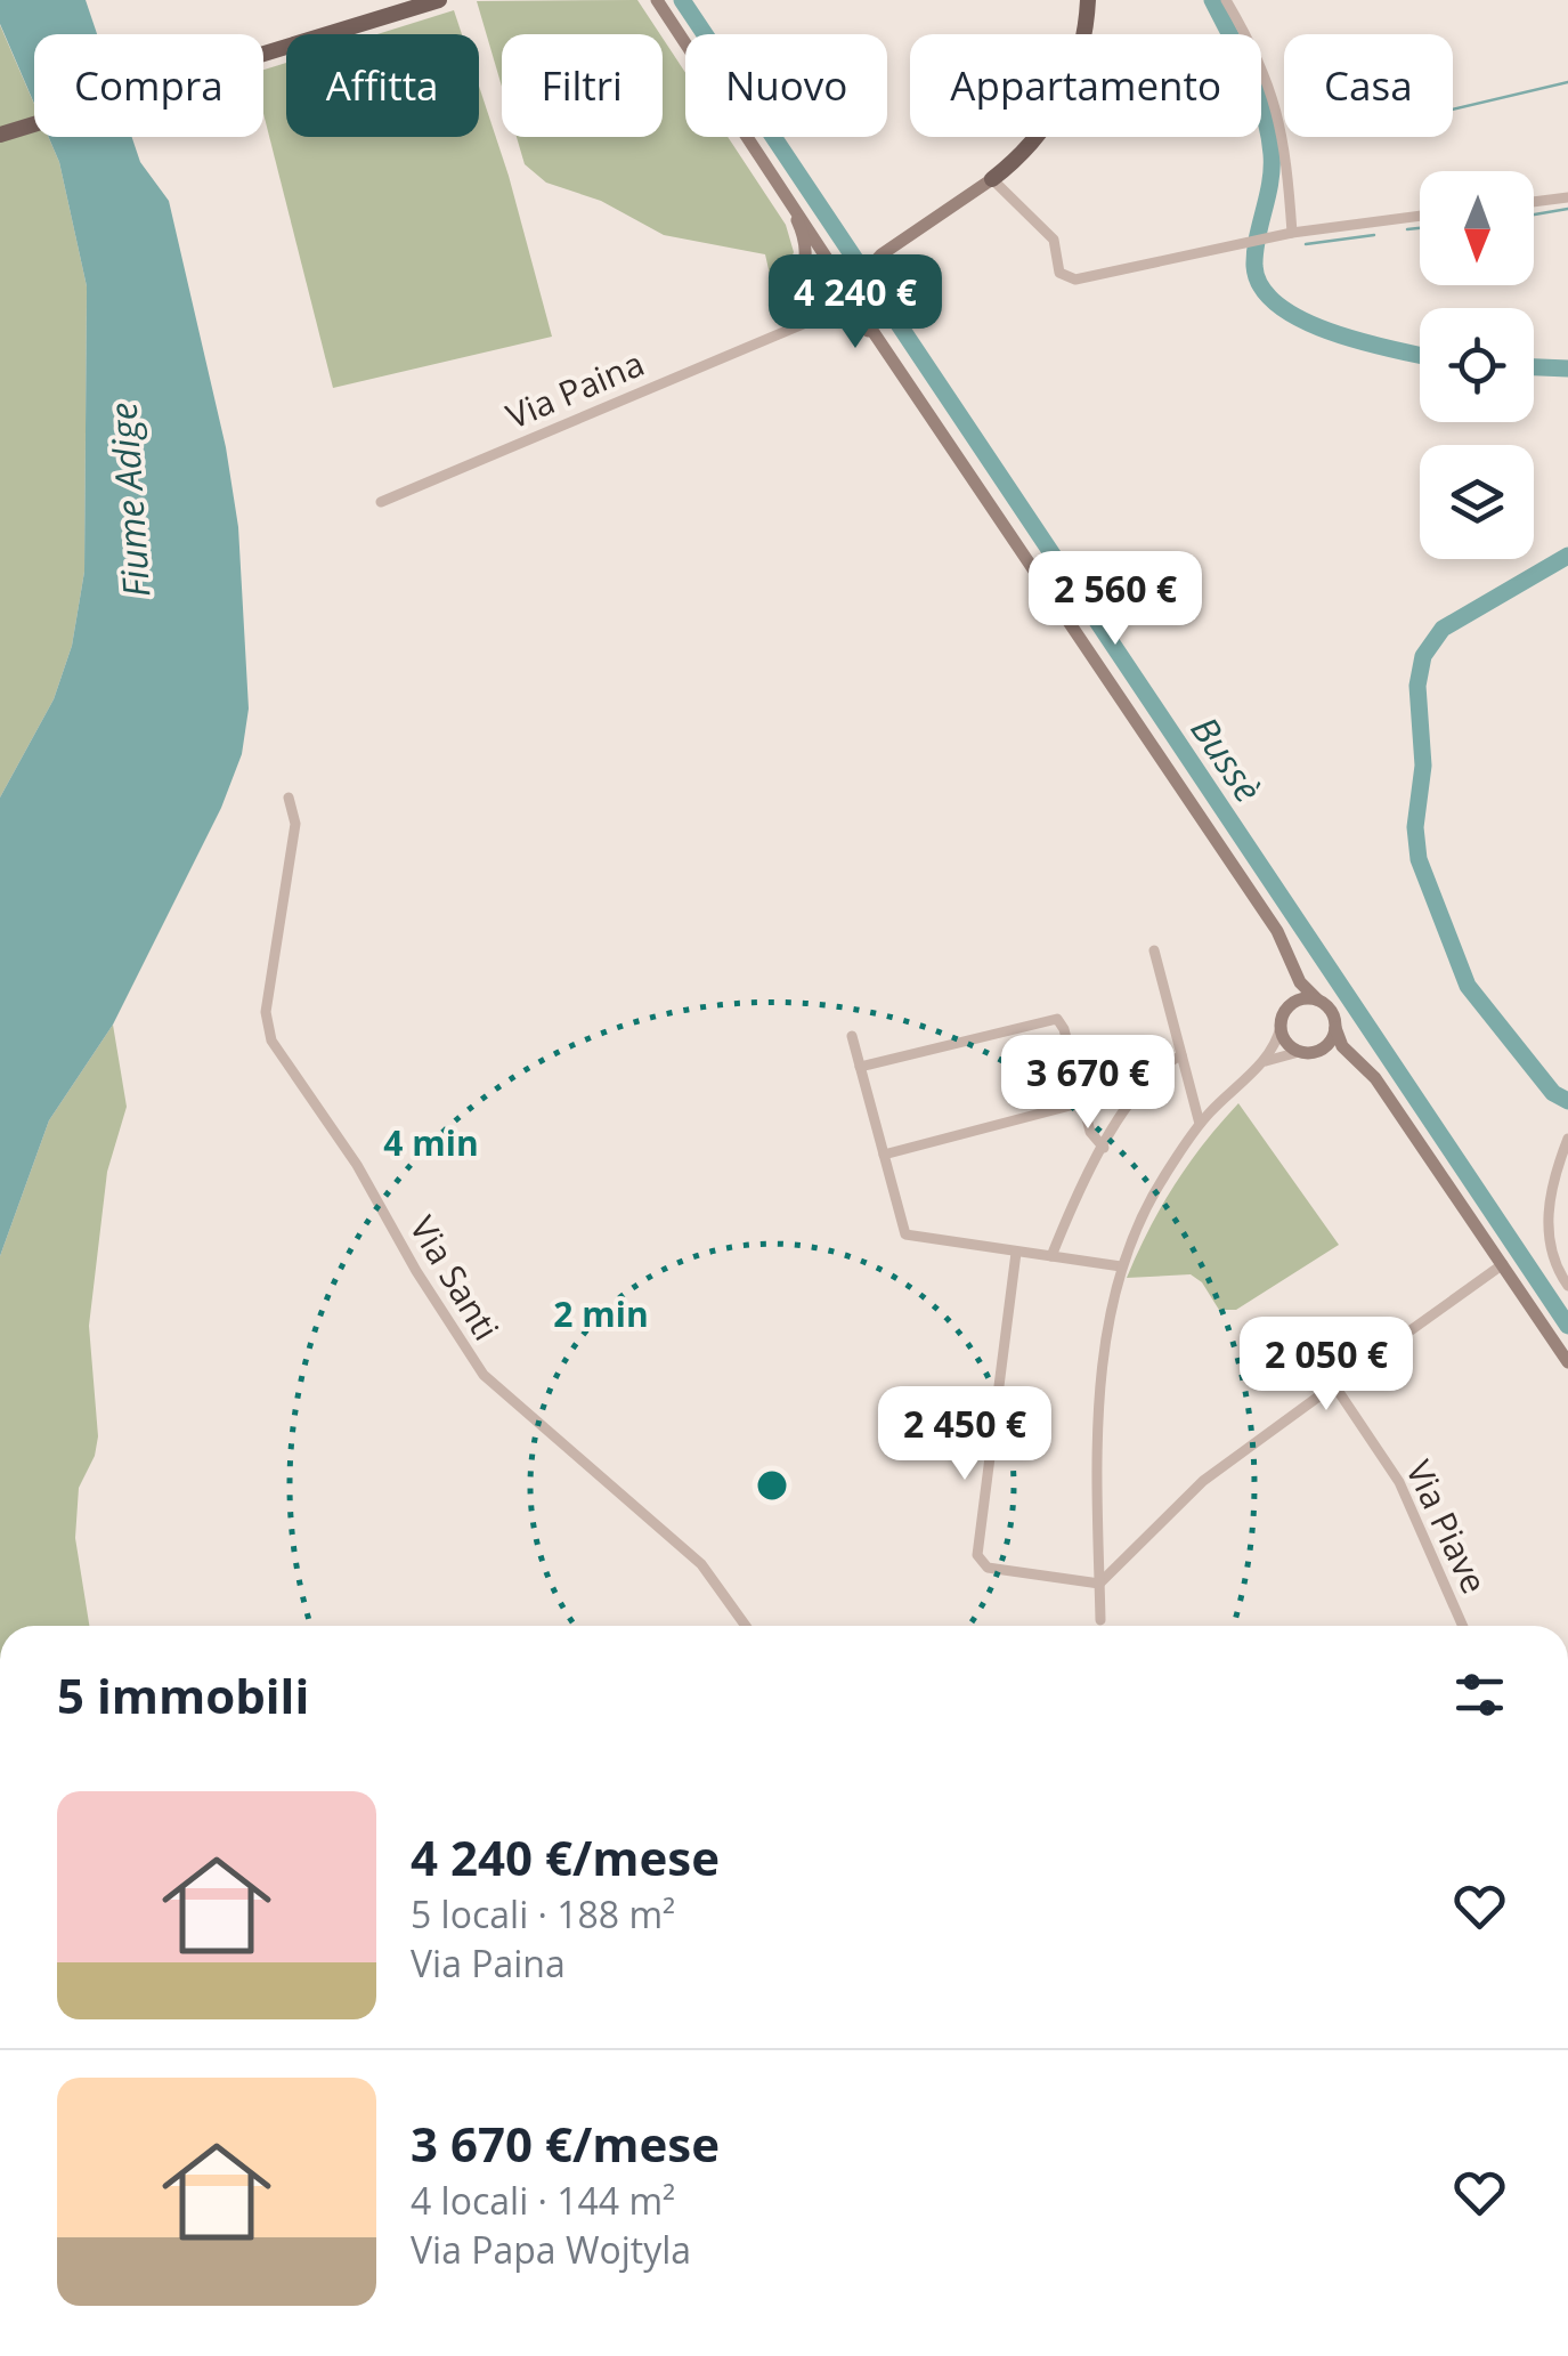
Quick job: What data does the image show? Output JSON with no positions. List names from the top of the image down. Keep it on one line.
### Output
{"streets":{"street":["Via Paina","Via Santi","Via Piave"]},"water":["Fiume Adige","Bussè"],"north":"bottom","page":{"chip":["Compra","Affitta","Filtri","Nuovo","Appartamento","Casa"],"price":["4 240 €","2 560 €","3 670 €","2 050 €","2 450 €"],"heading":"5 immobili","list":[{"name":"4 240 €/mese","note":"5 locali · 188 m² · Via Paina"},{"name":"3 670 €/mese","note":"4 locali · 144 m² · Via Papa Wojtyla"}]},"rings":["4 min","2 min"]}
